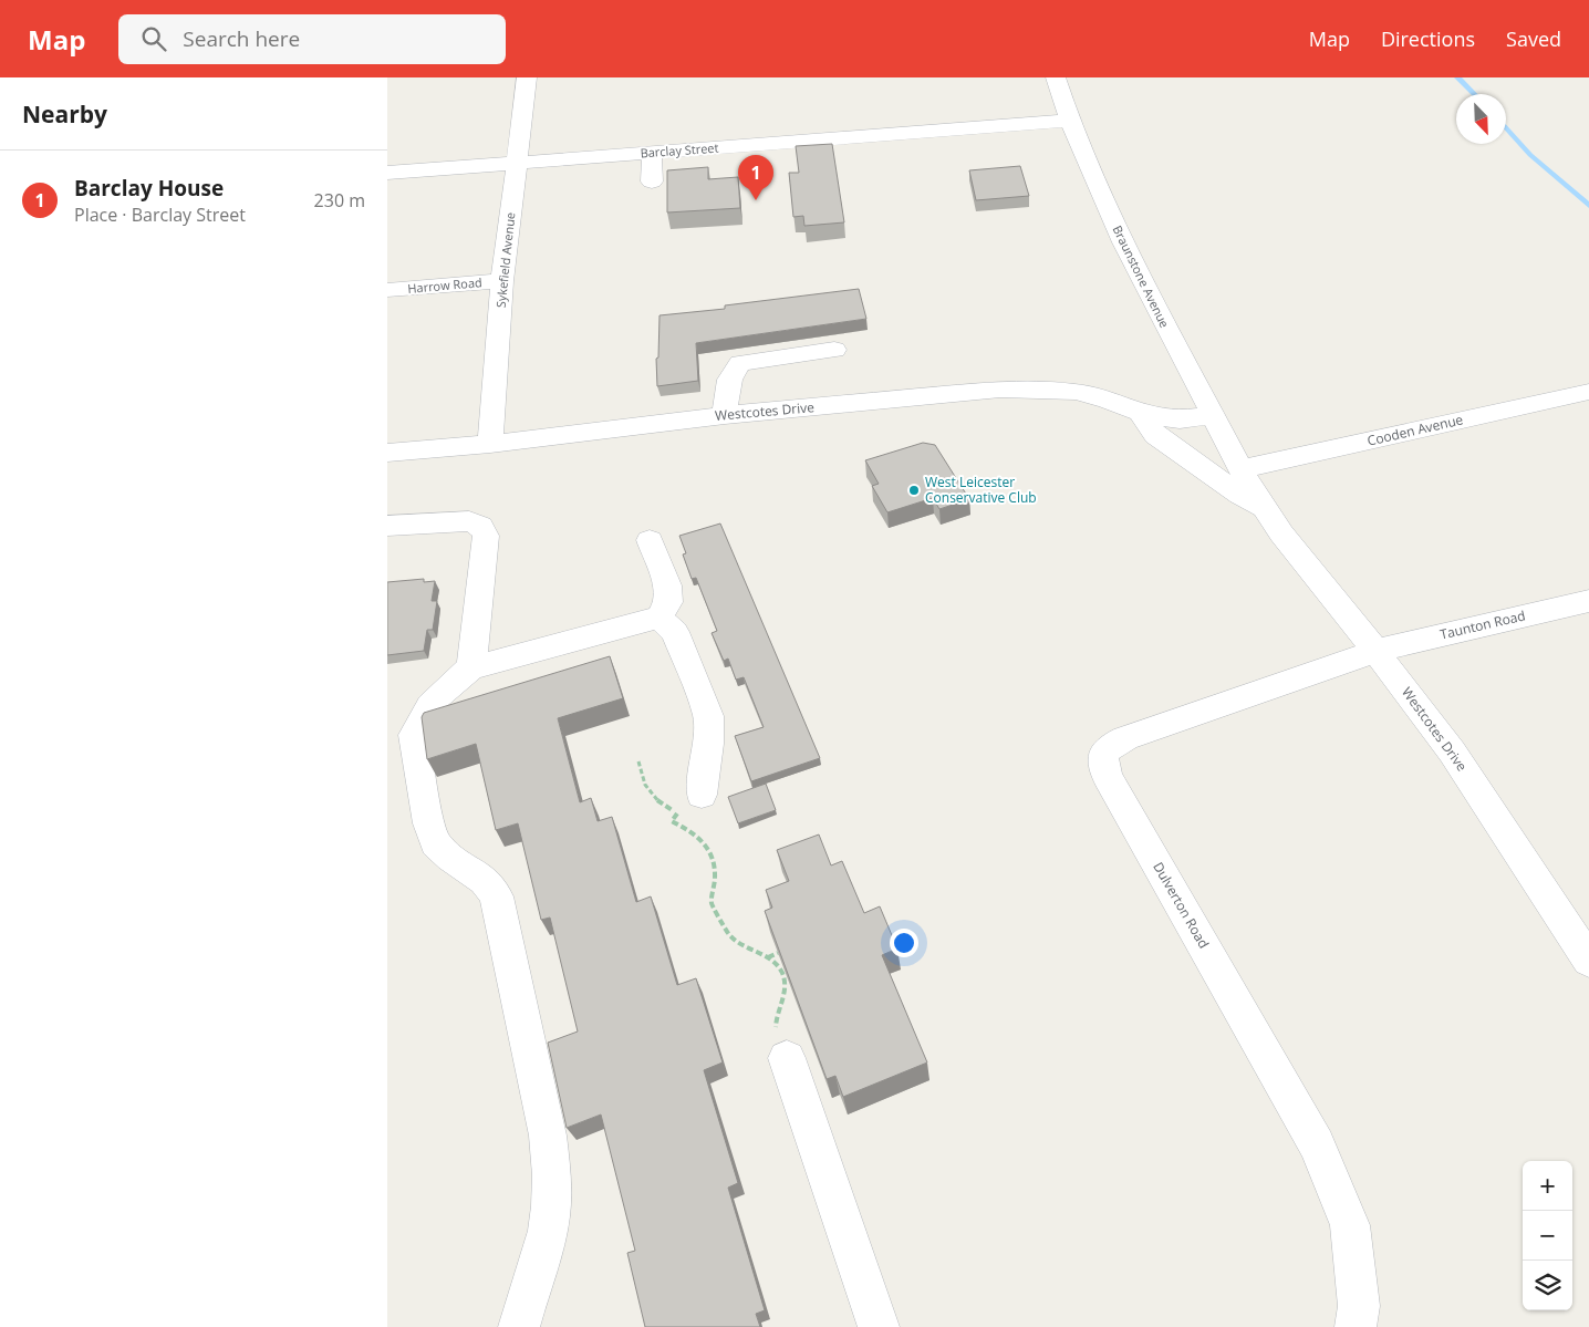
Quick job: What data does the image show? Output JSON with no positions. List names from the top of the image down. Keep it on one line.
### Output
{"streets":{"street":["Barclay Street","Sykefield Avenue","Braunstone Avenue","Harrow Road","Westcotes Drive","Cooden Avenue","Taunton Road","Dulverton Road"]},"crossings":[["Barclay Street","Sykefield Avenue"],["Barclay Street","Braunstone Avenue"],["Sykefield Avenue","Harrow Road"],["Sykefield Avenue","Westcotes Drive"],["Braunstone Avenue","Westcotes Drive"],["Braunstone Avenue","Cooden Avenue"],["Westcotes Drive","Cooden Avenue"],["Westcotes Drive","Taunton Road"],["Westcotes Drive","Dulverton Road"],["Taunton Road","Dulverton Road"]],"places":["West Leicester Conservative Club"],"north":"bottom right","page":{"header":"Map","search":"Search here","nav":["Map","Directions","Saved"],"heading":"Nearby","list":[{"mark":"1","name":"Barclay House","note":"Place · Barclay Street","value":"230 m"}],"pins":"1","map_buttons":["+","−"]}}
